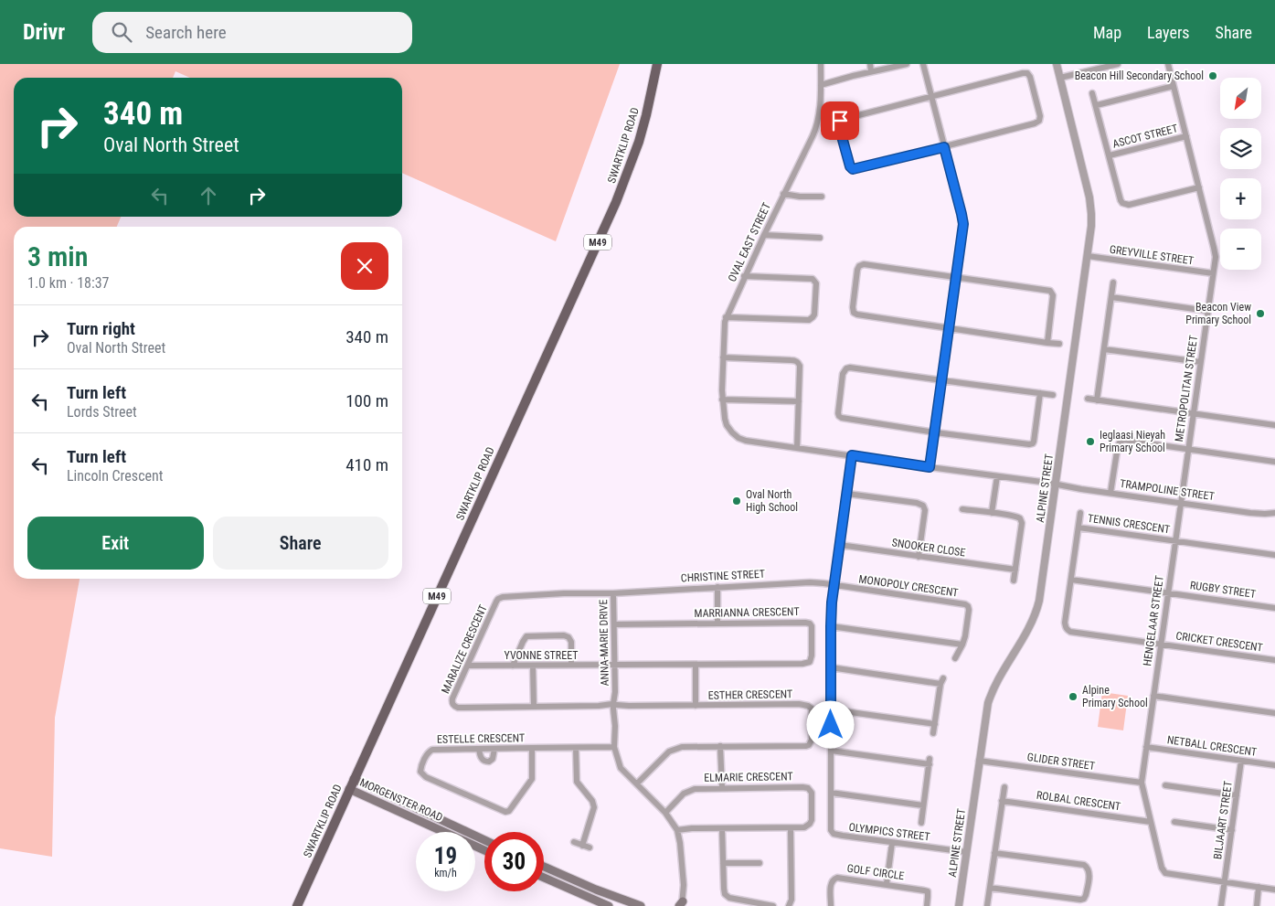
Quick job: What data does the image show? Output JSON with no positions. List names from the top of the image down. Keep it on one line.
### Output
{"streets":{"main road":["SWARTKLIP ROAD","M49","MORGENSTER ROAD"],"street":["ASCOT STREET","OVAL EAST STREET","GREYVILLE STREET","METROPOLITAN STREET","ALPINE STREET","TRAMPOLINE STREET","TENNIS CRESCENT","SNOOKER CLOSE","CHRISTINE STREET","MONOPOLY CRESCENT","RUGBY STREET","MARRIANNA CRESCENT","HENGELAAR STREET","CRICKET CRESCENT","ANNA-MARIE DRIVE","MARALIZE CRESCENT","YVONNE STREET","ESTHER CRESCENT","ESTELLE CRESCENT","NETBALL CRESCENT","GLIDER STREET","ELMARIE CRESCENT","ROLBAL CRESCENT","BILJAART STREET","OLYMPICS STREET","GOLF CIRCLE"]},"crossings":[["ASCOT STREET","METROPOLITAN STREET"],["SWARTKLIP ROAD","MORGENSTER ROAD"],["OVAL EAST STREET","TRAMPOLINE STREET"],["GREYVILLE STREET","METROPOLITAN STREET"],["GREYVILLE STREET","ALPINE STREET"],["METROPOLITAN STREET","TRAMPOLINE STREET"],["METROPOLITAN STREET","HENGELAAR STREET"],["ALPINE STREET","TRAMPOLINE STREET"],["ALPINE STREET","GLIDER STREET"],["ALPINE STREET","OLYMPICS STREET"],["TRAMPOLINE STREET","HENGELAAR STREET"],["TRAMPOLINE STREET","OLYMPICS STREET"],["TENNIS CRESCENT","RUGBY STREET"],["TENNIS CRESCENT","HENGELAAR STREET"],["TENNIS CRESCENT","CRICKET CRESCENT"],["SNOOKER CLOSE","OLYMPICS STREET"],["CHRISTINE STREET","MONOPOLY CRESCENT"],["CHRISTINE STREET","ANNA-MARIE DRIVE"],["CHRISTINE STREET","MARALIZE CRESCENT"],["CHRISTINE STREET","OLYMPICS STREET"],["MONOPOLY CRESCENT","OLYMPICS STREET"],["RUGBY STREET","HENGELAAR STREET"],["MARRIANNA CRESCENT","ANNA-MARIE DRIVE"],["MARRIANNA CRESCENT","YVONNE STREET"],["HENGELAAR STREET","CRICKET CRESCENT"],["HENGELAAR STREET","NETBALL CRESCENT"],["HENGELAAR STREET","GLIDER STREET"],["HENGELAAR STREET","ROLBAL CRESCENT"],["HENGELAAR STREET","BILJAART STREET"],["ANNA-MARIE DRIVE","MARALIZE CRESCENT"],["ANNA-MARIE DRIVE","YVONNE STREET"],["ANNA-MARIE DRIVE","ESTHER CRESCENT"],["ANNA-MARIE DRIVE","ESTELLE CRESCENT"],["ANNA-MARIE DRIVE","ELMARIE CRESCENT"],["MARALIZE CRESCENT","YVONNE STREET"],["MARALIZE CRESCENT","ESTHER CRESCENT"],["NETBALL CRESCENT","BILJAART STREET"]],"places":["Beacon Hill Secondary School","Beacon View Primary School","Ieglaasi Nieyah Primary School","Oval North High School","Alpine Primary School"],"north":"bottom left","page":{"header":"Drivr","search":"Search here","nav":["Map","Layers","Share"],"map_buttons":["+","−"],"turn":["340 m","Oval North Street"],"heading":["3 min","1.0 km · 18:37"],"list":[{"name":"Turn right","note":"Oval North Street","value":"340 m"},{"name":"Turn left","note":"Lords Street","value":"100 m"},{"name":"Turn left","note":"Lincoln Crescent","value":"410 m"}],"buttons":["Exit","Share"],"speed":"19 km/h","limit":"30"}}
